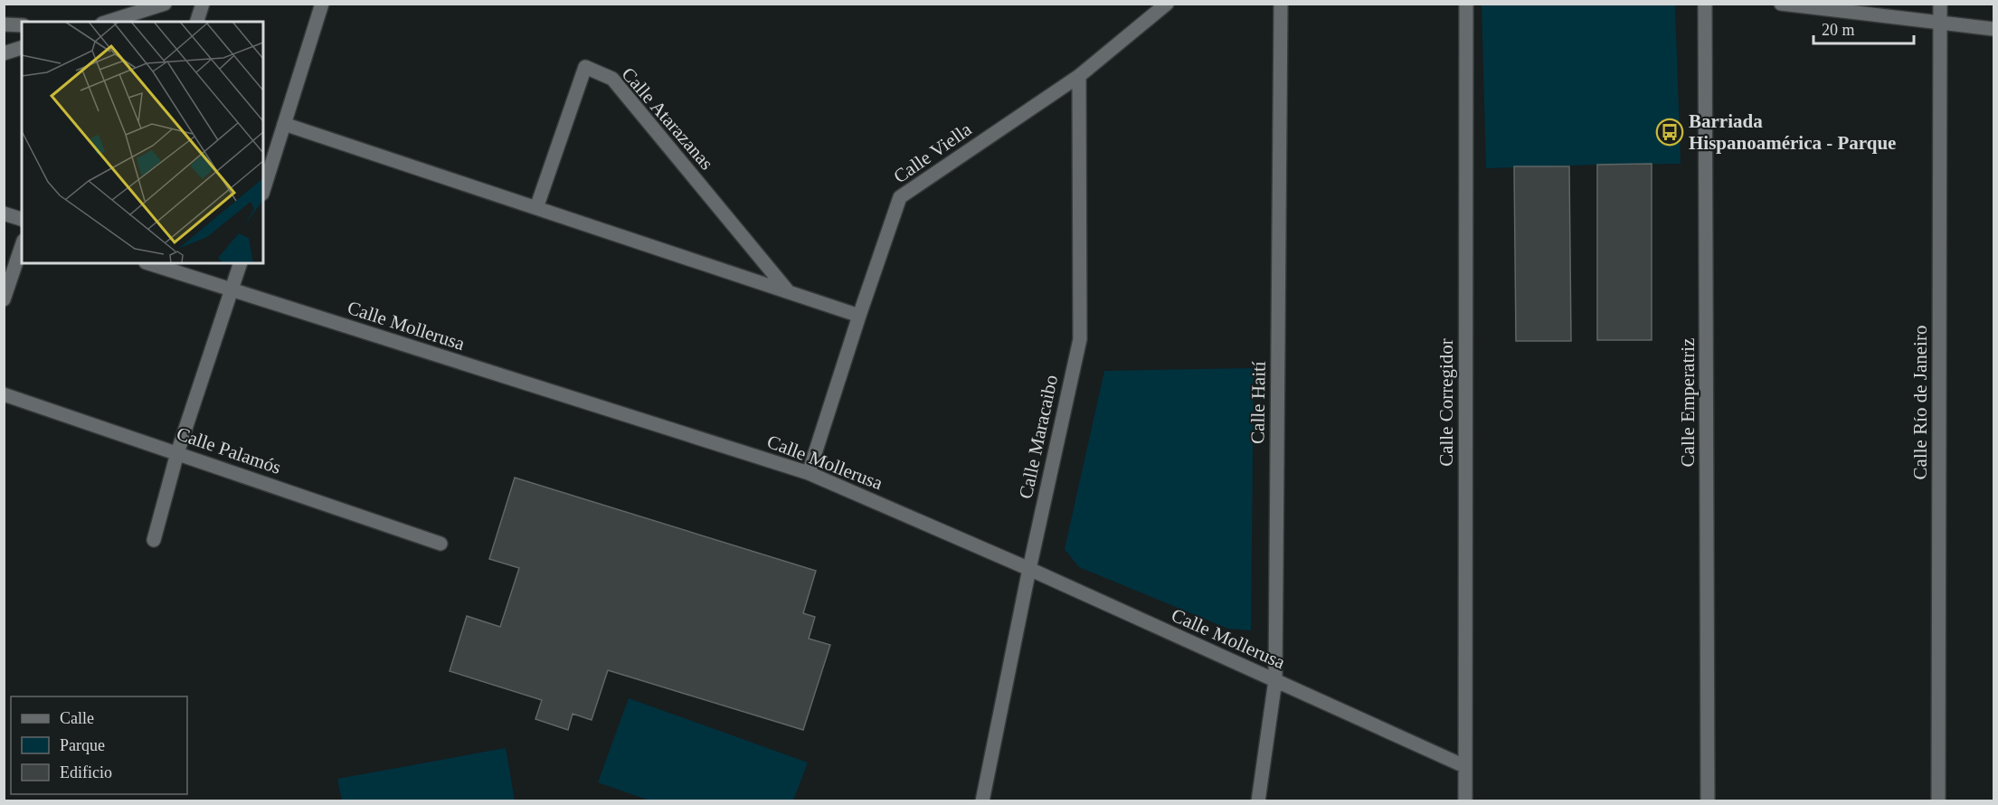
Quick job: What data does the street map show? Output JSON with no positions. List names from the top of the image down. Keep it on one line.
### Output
{"streets":{"street":["Calle Atarazanas","Calle Viella","Calle Mollerusa","Calle Haití","Calle Corregidor","Calle Emperatriz","Calle Río de Janeiro","Calle Maracaibo","Calle Palamós"]},"crossings":[["Calle Viella","Calle Mollerusa"],["Calle Viella","Calle Maracaibo"],["Calle Mollerusa","Calle Haití"],["Calle Mollerusa","Calle Corregidor"],["Calle Mollerusa","Calle Maracaibo"]],"places":{"bus stop":["Barriada Hispanoamérica - Parque"]},"legend":["Calle","Parque","Edificio"],"scale_bar":"20 m"}
